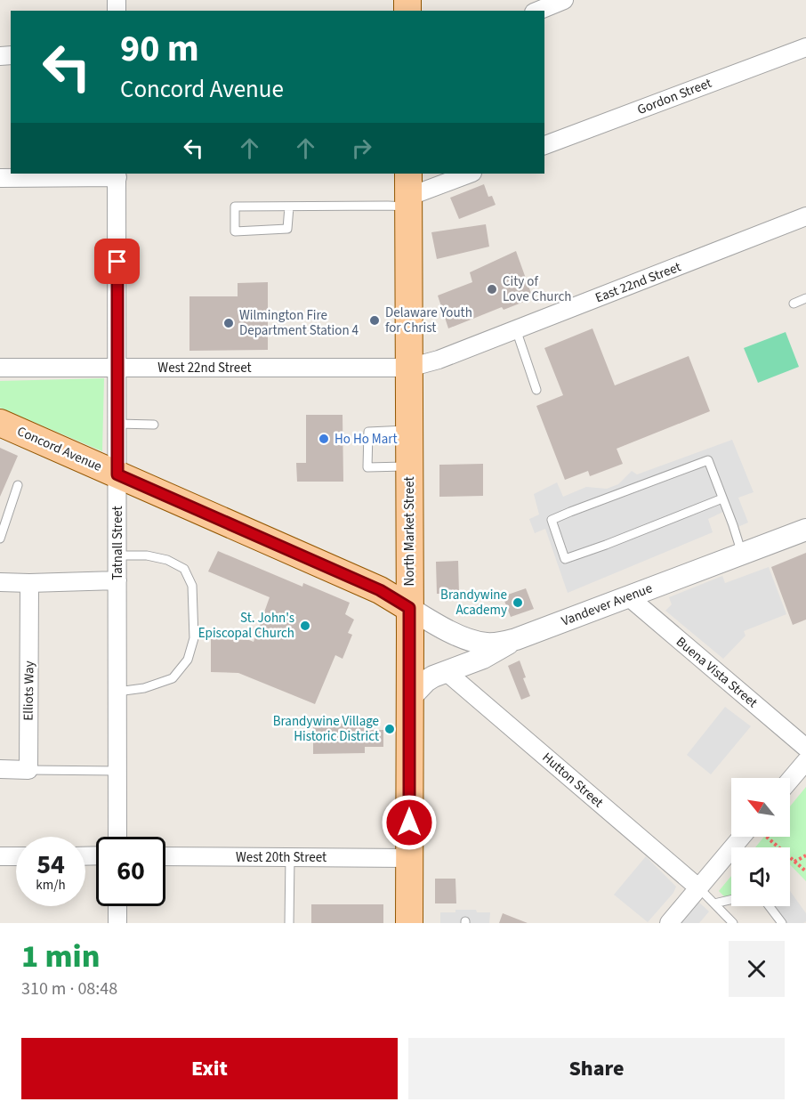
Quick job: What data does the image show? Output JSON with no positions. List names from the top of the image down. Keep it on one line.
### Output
{"streets":{"main road":["Concord Avenue","North Market Street"],"street":["Gordon Street","East 22nd Street","West 22nd Street","Tatnall Street","Vandever Avenue","Buena Vista Street","Elliots Way","Hutton Street","West 20th Street"]},"crossings":[["East 22nd Street","West 22nd Street"],["East 22nd Street","North Market Street"],["West 22nd Street","North Market Street"],["West 22nd Street","Tatnall Street"],["Concord Avenue","North Market Street"],["Concord Avenue","Tatnall Street"],["Concord Avenue","Vandever Avenue"],["North Market Street","Vandever Avenue"],["North Market Street","West 20th Street"],["Vandever Avenue","Buena Vista Street"]],"places":["City of Love Church","Delaware Youth for Christ","Wilmington Fire Department Station 4","Ho Ho Mart","Brandywine Academy","St. John's Episcopal Church","Brandywine Village Historic District"],"north":"top left","page":{"turn":["90 m","Concord Avenue"],"speed":"54 km/h","limit":"60","heading":["1 min","310 m · 08:48"],"buttons":["Exit","Share"]}}
